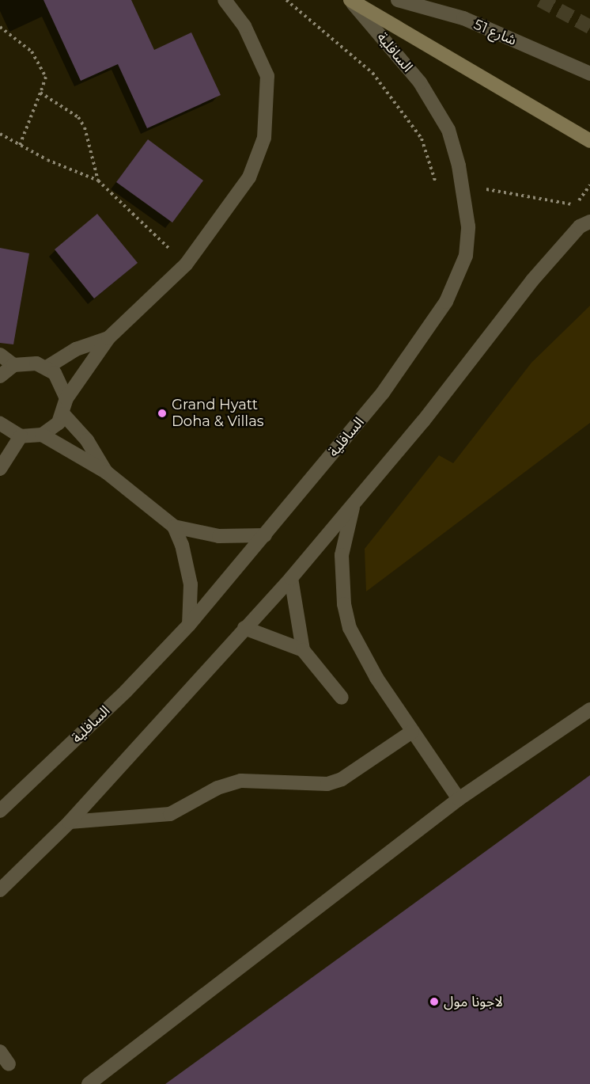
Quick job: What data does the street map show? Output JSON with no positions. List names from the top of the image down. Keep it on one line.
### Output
{"streets":{"street":["شارع 51","السافلية"]},"places":["Grand Hyatt Doha & Villas","لاجونا مول"]}
